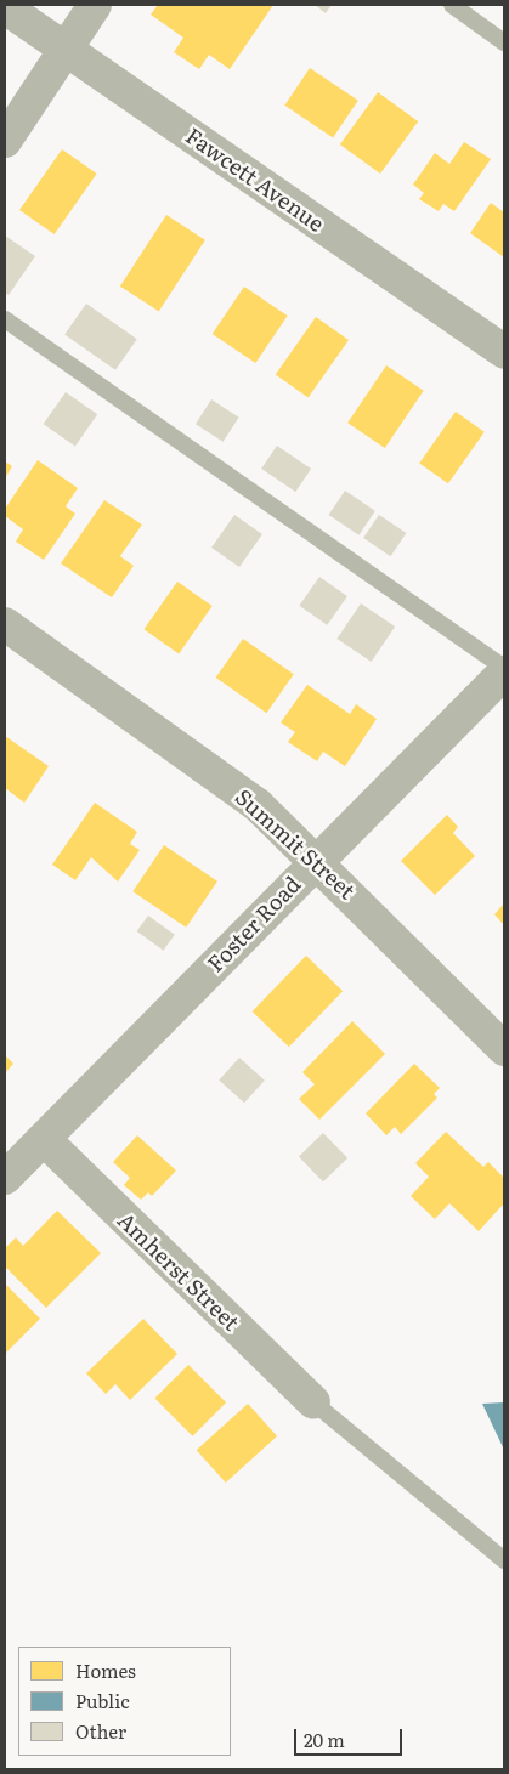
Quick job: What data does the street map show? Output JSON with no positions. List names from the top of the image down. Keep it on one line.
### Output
{"streets":{"street":["Fawcett Avenue","Summit Street","Foster Road","Amherst Street"]},"crossings":[["Summit Street","Foster Road"],["Foster Road","Amherst Street"]],"legend":["Homes","Public","Other"],"scale_bar":"20 m"}
